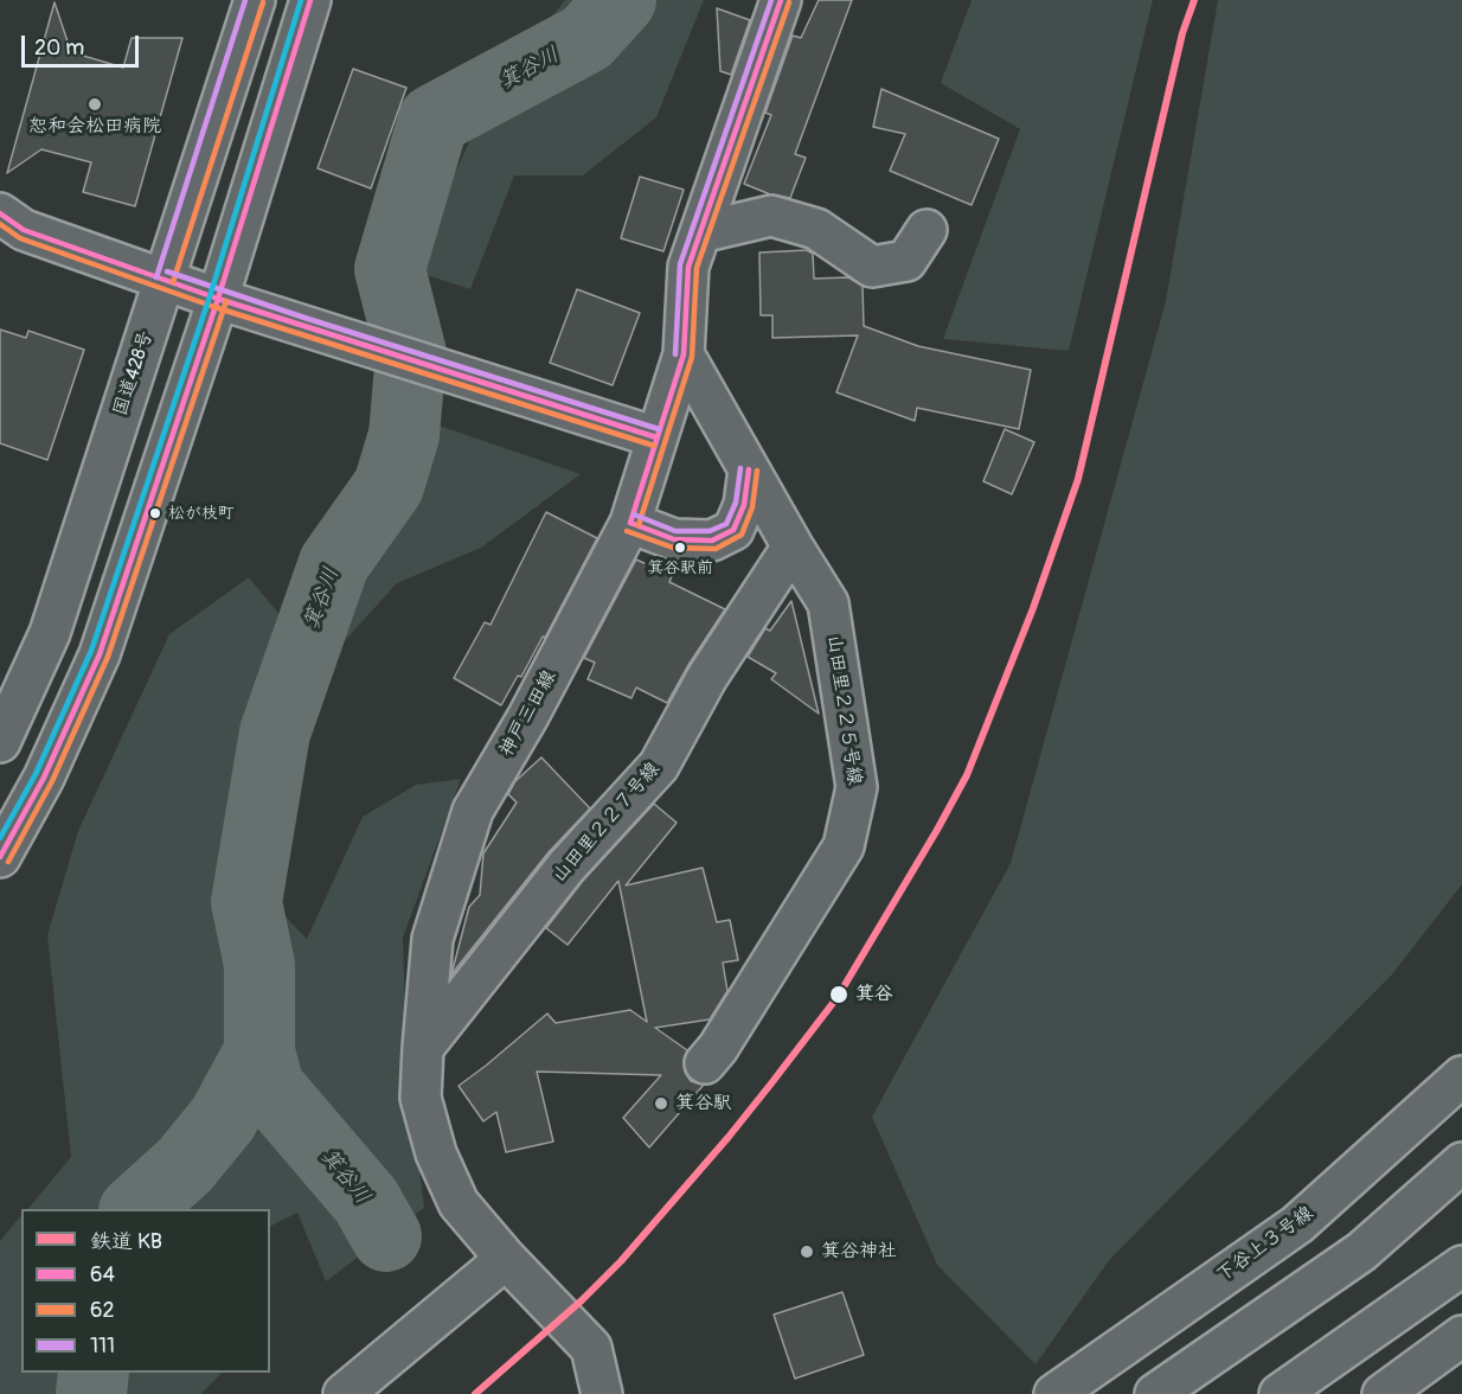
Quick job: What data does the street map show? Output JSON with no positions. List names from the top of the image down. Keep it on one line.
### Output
{"streets":{"main road":["国道428号","山田里２２５号線","神戸三田線","山田里２２７号線","下谷上３号線"]},"crossings":[["山田里２２５号線","神戸三田線"],["山田里２２５号線","山田里２２７号線"],["神戸三田線","山田里２２７号線"]],"water":["箕谷川"],"places":["恕和会松田病院","松が枝町","箕谷駅前","箕谷","箕谷駅","箕谷神社"],"lines":["rail line KB","transit line 64","transit line 111","transit line 62"],"legend":["鉄道 KB","64","62","111"],"scale_bar":"20 m"}
